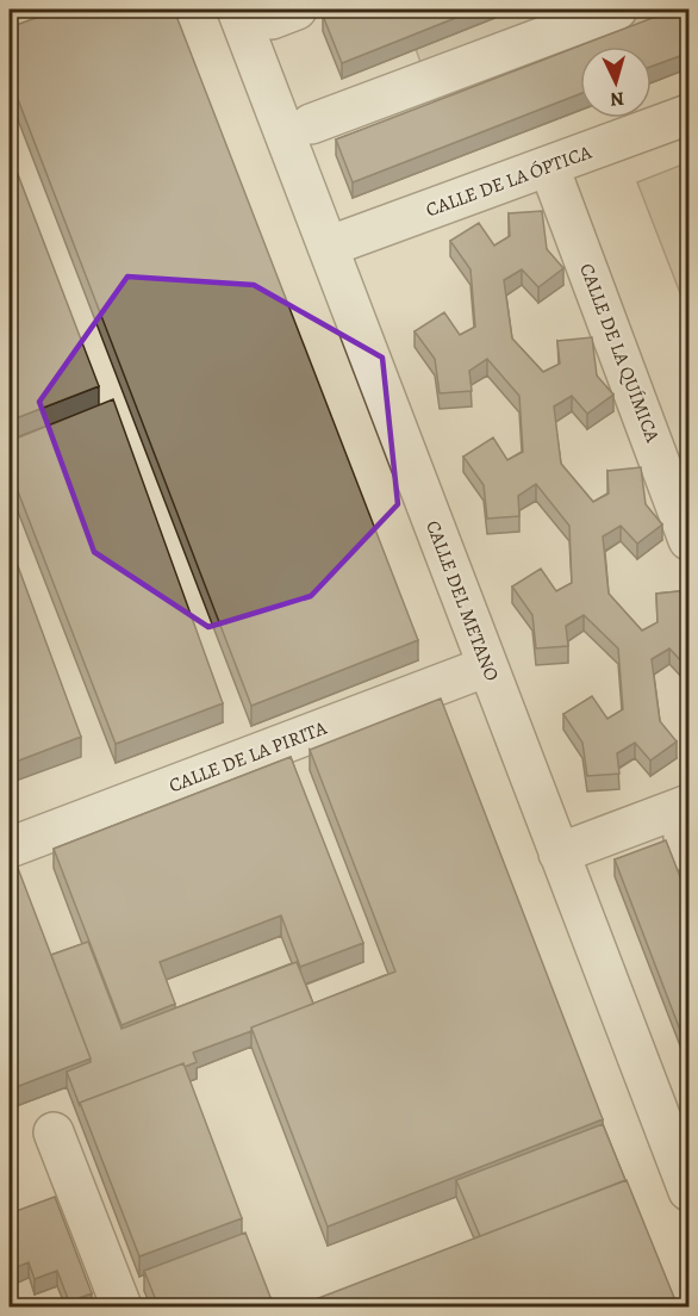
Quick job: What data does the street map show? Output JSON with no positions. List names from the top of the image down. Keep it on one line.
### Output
{"streets":{"street":["CALLE DE LA ÓPTICA","CALLE DE LA QUÍMICA","CALLE DEL METANO","CALLE DE LA PIRITA"]},"crossings":[["CALLE DE LA ÓPTICA","CALLE DE LA QUÍMICA"],["CALLE DE LA ÓPTICA","CALLE DEL METANO"],["CALLE DEL METANO","CALLE DE LA PIRITA"]],"north":"bottom"}
